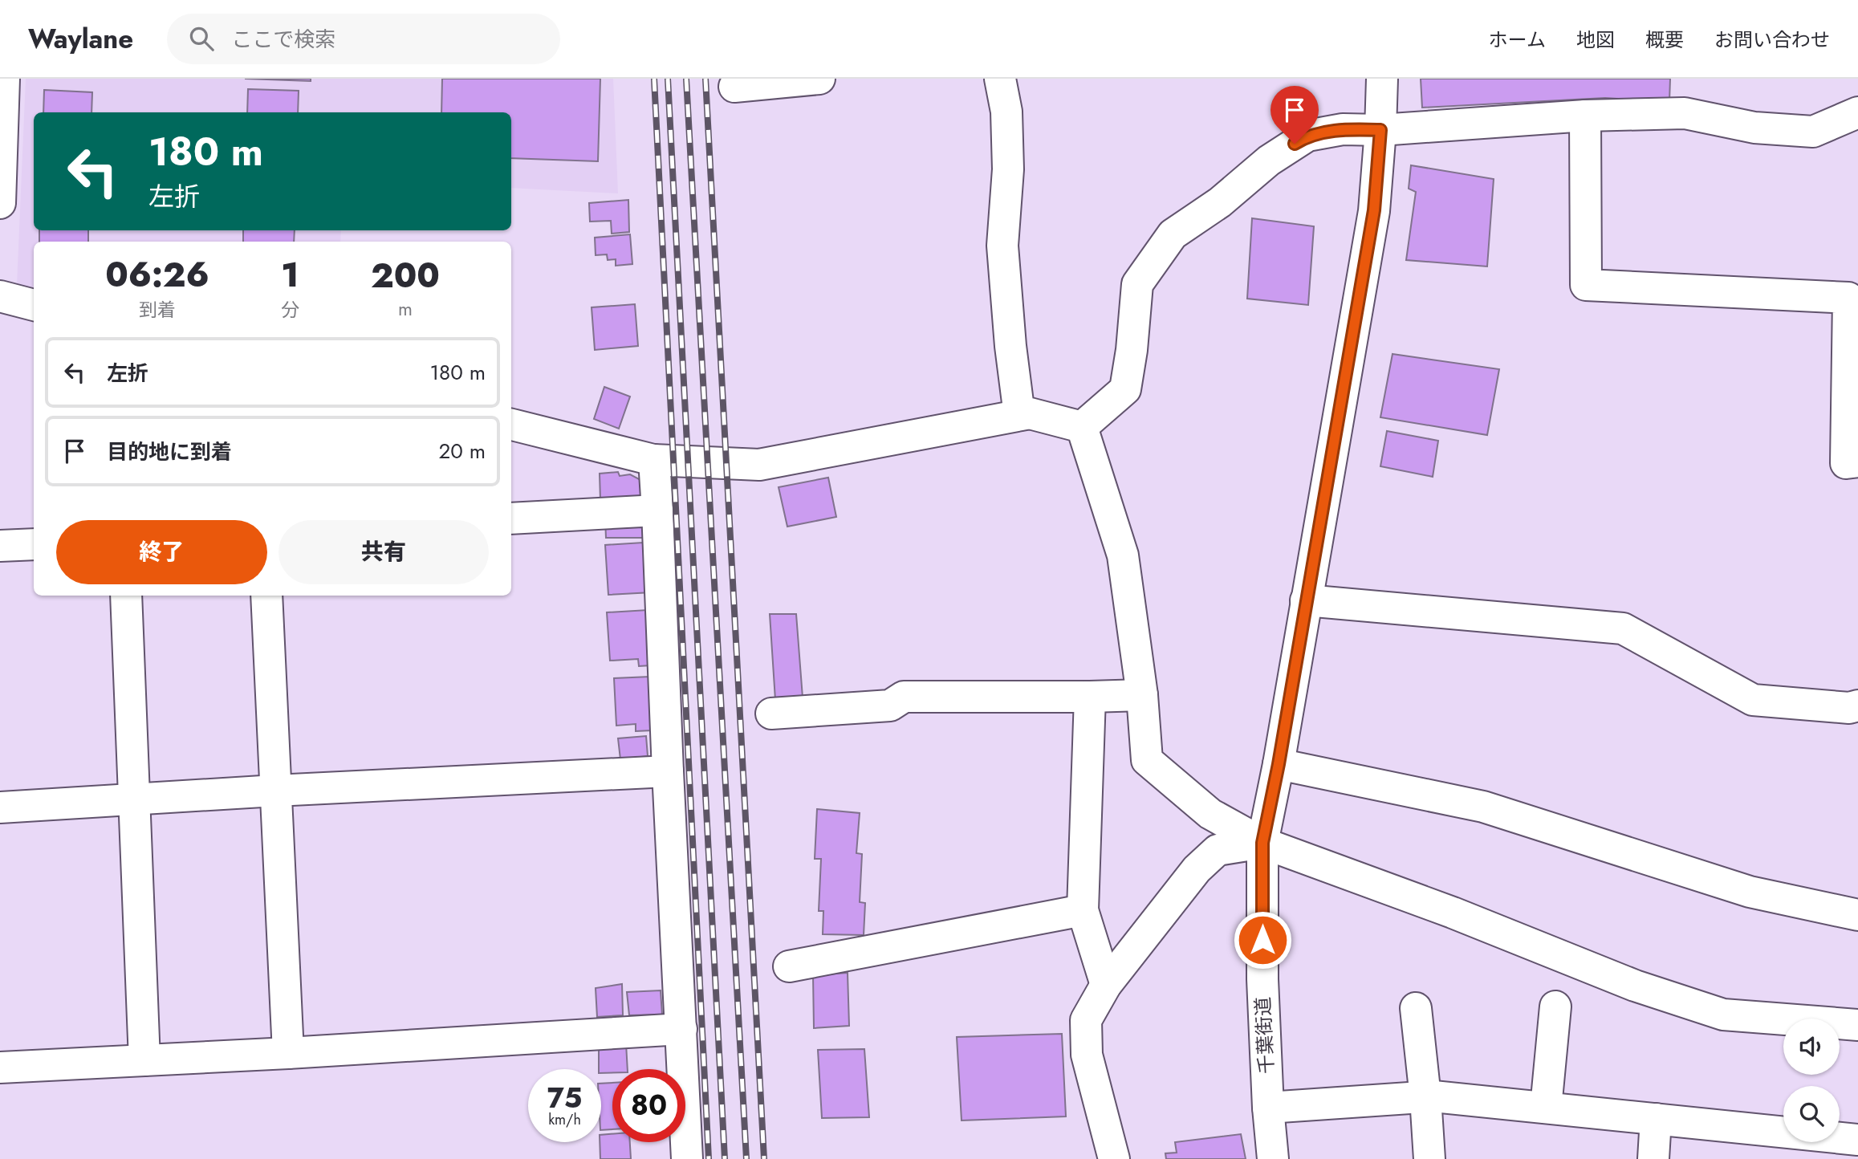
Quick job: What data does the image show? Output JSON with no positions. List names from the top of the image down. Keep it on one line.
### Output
{"streets":{"main road":["千葉街道"]},"page":{"header":"Waylane","search":"ここで検索","nav":["ホーム","地図","概要","お問い合わせ"],"turn":["180 m","左折"],"eta":["06:26","到着","1","分","200","m"],"list":[{"name":"左折","value":"180 m"},{"name":"目的地に到着","value":"20 m"}],"buttons":["終了","共有"],"speed":"75 km/h","limit":"80"}}
